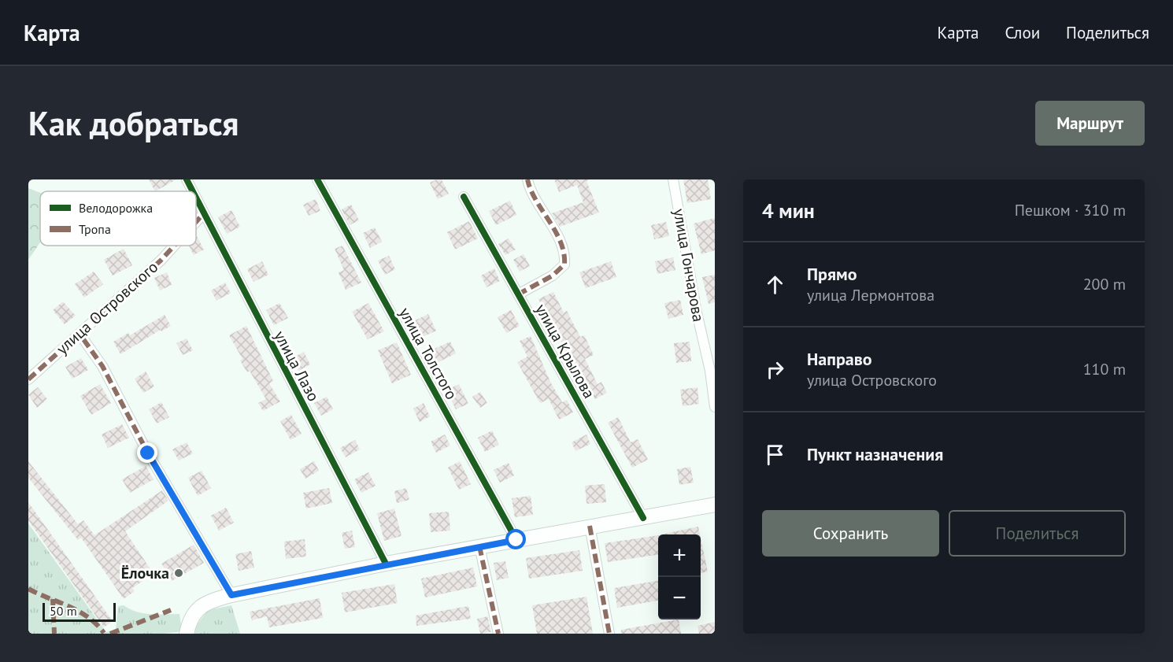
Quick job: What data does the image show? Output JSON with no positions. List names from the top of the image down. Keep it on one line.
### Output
{"streets":{"street":["улица Гончарова","улица Островского","улица Крылова","улица Толстого","улица Лазо"]},"crossings":[["улица Островского","улица Лазо"]],"places":["Ёлочка"],"legend":["Велодорожка","Тропа"],"scale_bar":"50 m","page":{"header":"Карта","nav":["Карта","Слои","Поделиться"],"buttons":["Маршрут",["Сохранить","Поделиться"]],"title":"Как добраться","heading":["4 мин","Пешком · 310 m"],"list":[["Прямо","улица Лермонтова","200 m"],["Направо","улица Островского","110 m"],"Пункт назначения"],"map_buttons":["+","−"],"scale":"50 m"}}
